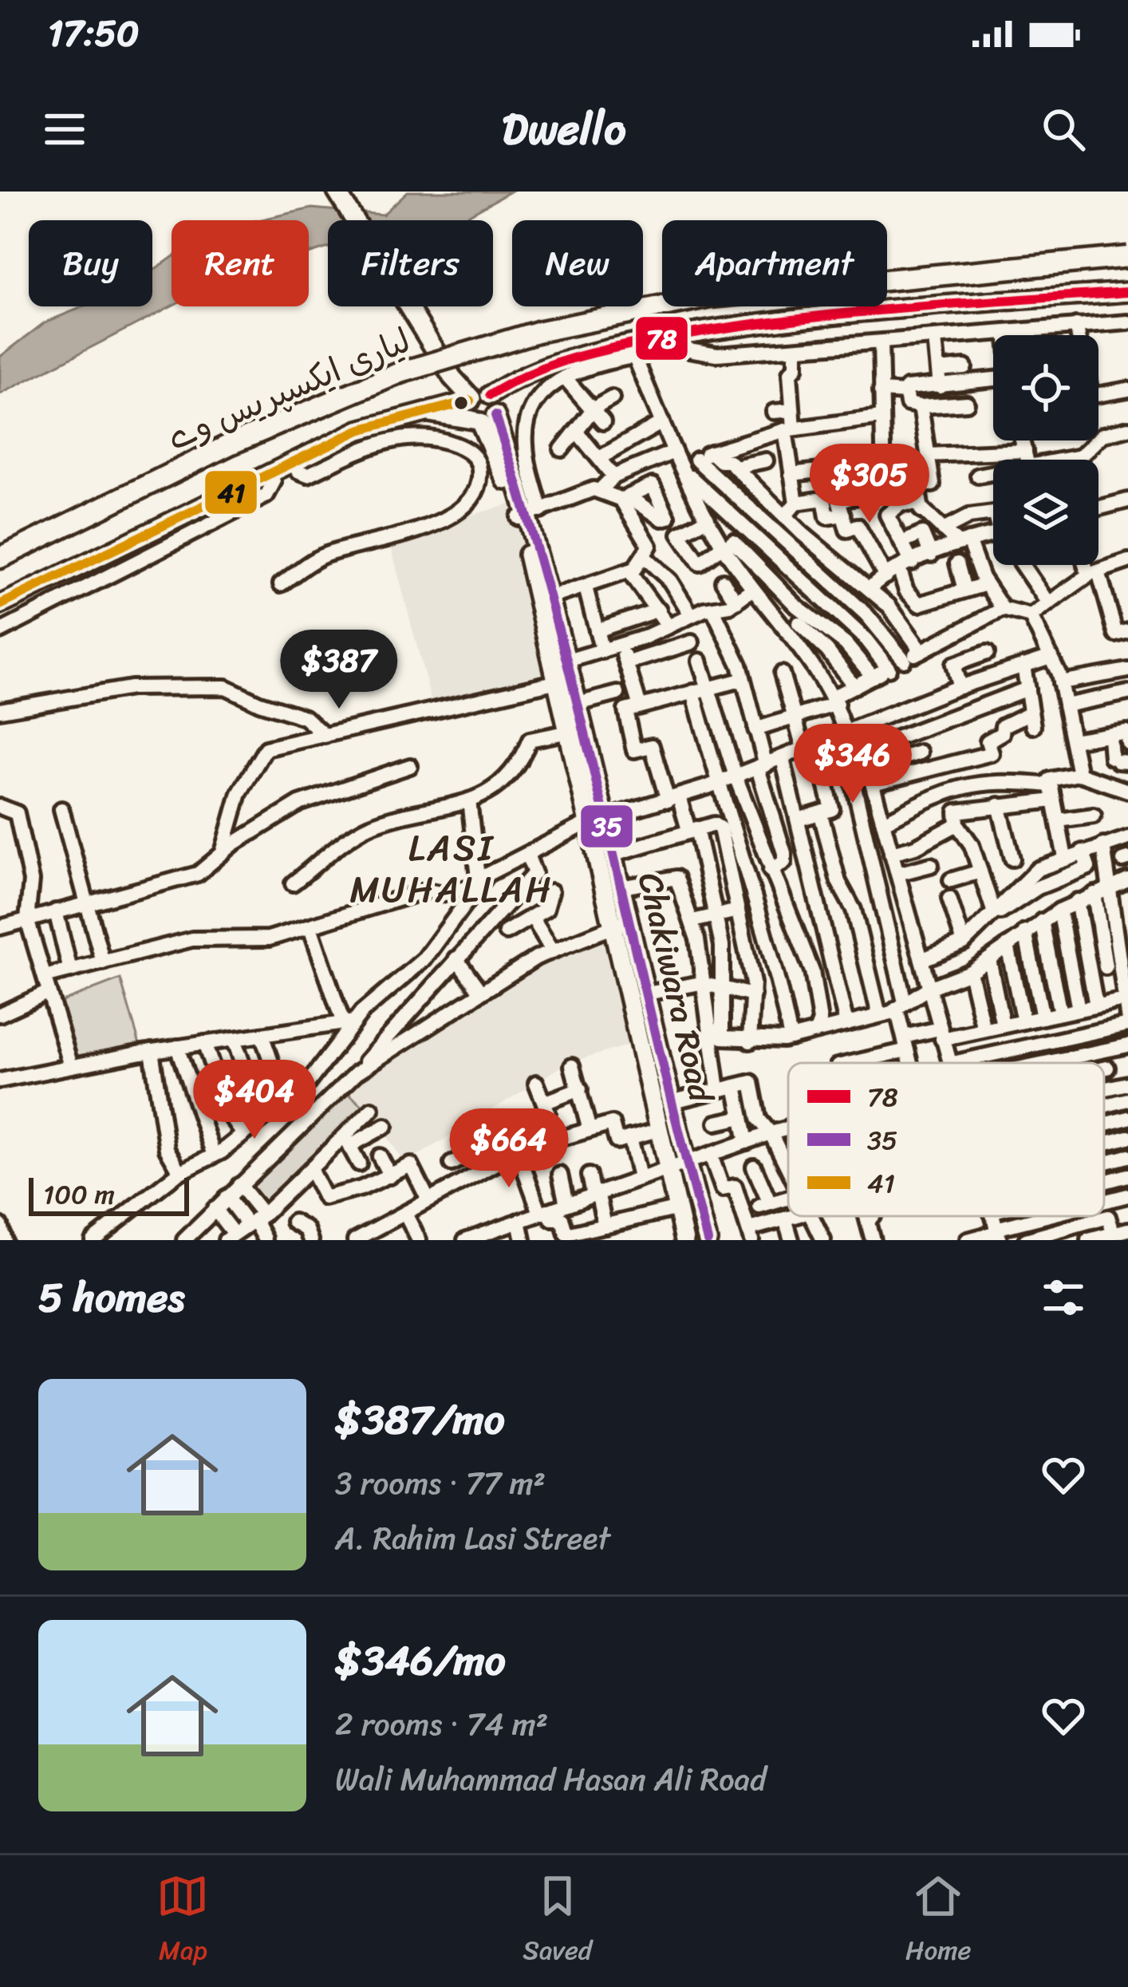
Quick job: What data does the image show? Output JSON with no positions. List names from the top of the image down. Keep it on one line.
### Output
{"streets":{"highway":["لیاری ایکسپریس وے"],"main road":["Chakiwara Road"]},"districts":["LASI MUHALLAH"],"lines":["transit line 78","transit line 41","transit line 35"],"legend":["78","35","41"],"scale_bar":"100 m","page":{"status":"17:50","header":"Dwello","chip":["Buy","Rent","Filters","New","Apartment"],"price":["$305","$387","$346","$404","$664"],"scale":"100 m","heading":"5 homes","list":[{"name":"$387/mo","note":"3 rooms · 77 m² · A. Rahim Lasi Street"},{"name":"$346/mo","note":"2 rooms · 74 m² · Wali Muhammad Hasan Ali Road"}],"tabs":["Map","Saved","Home"]}}
